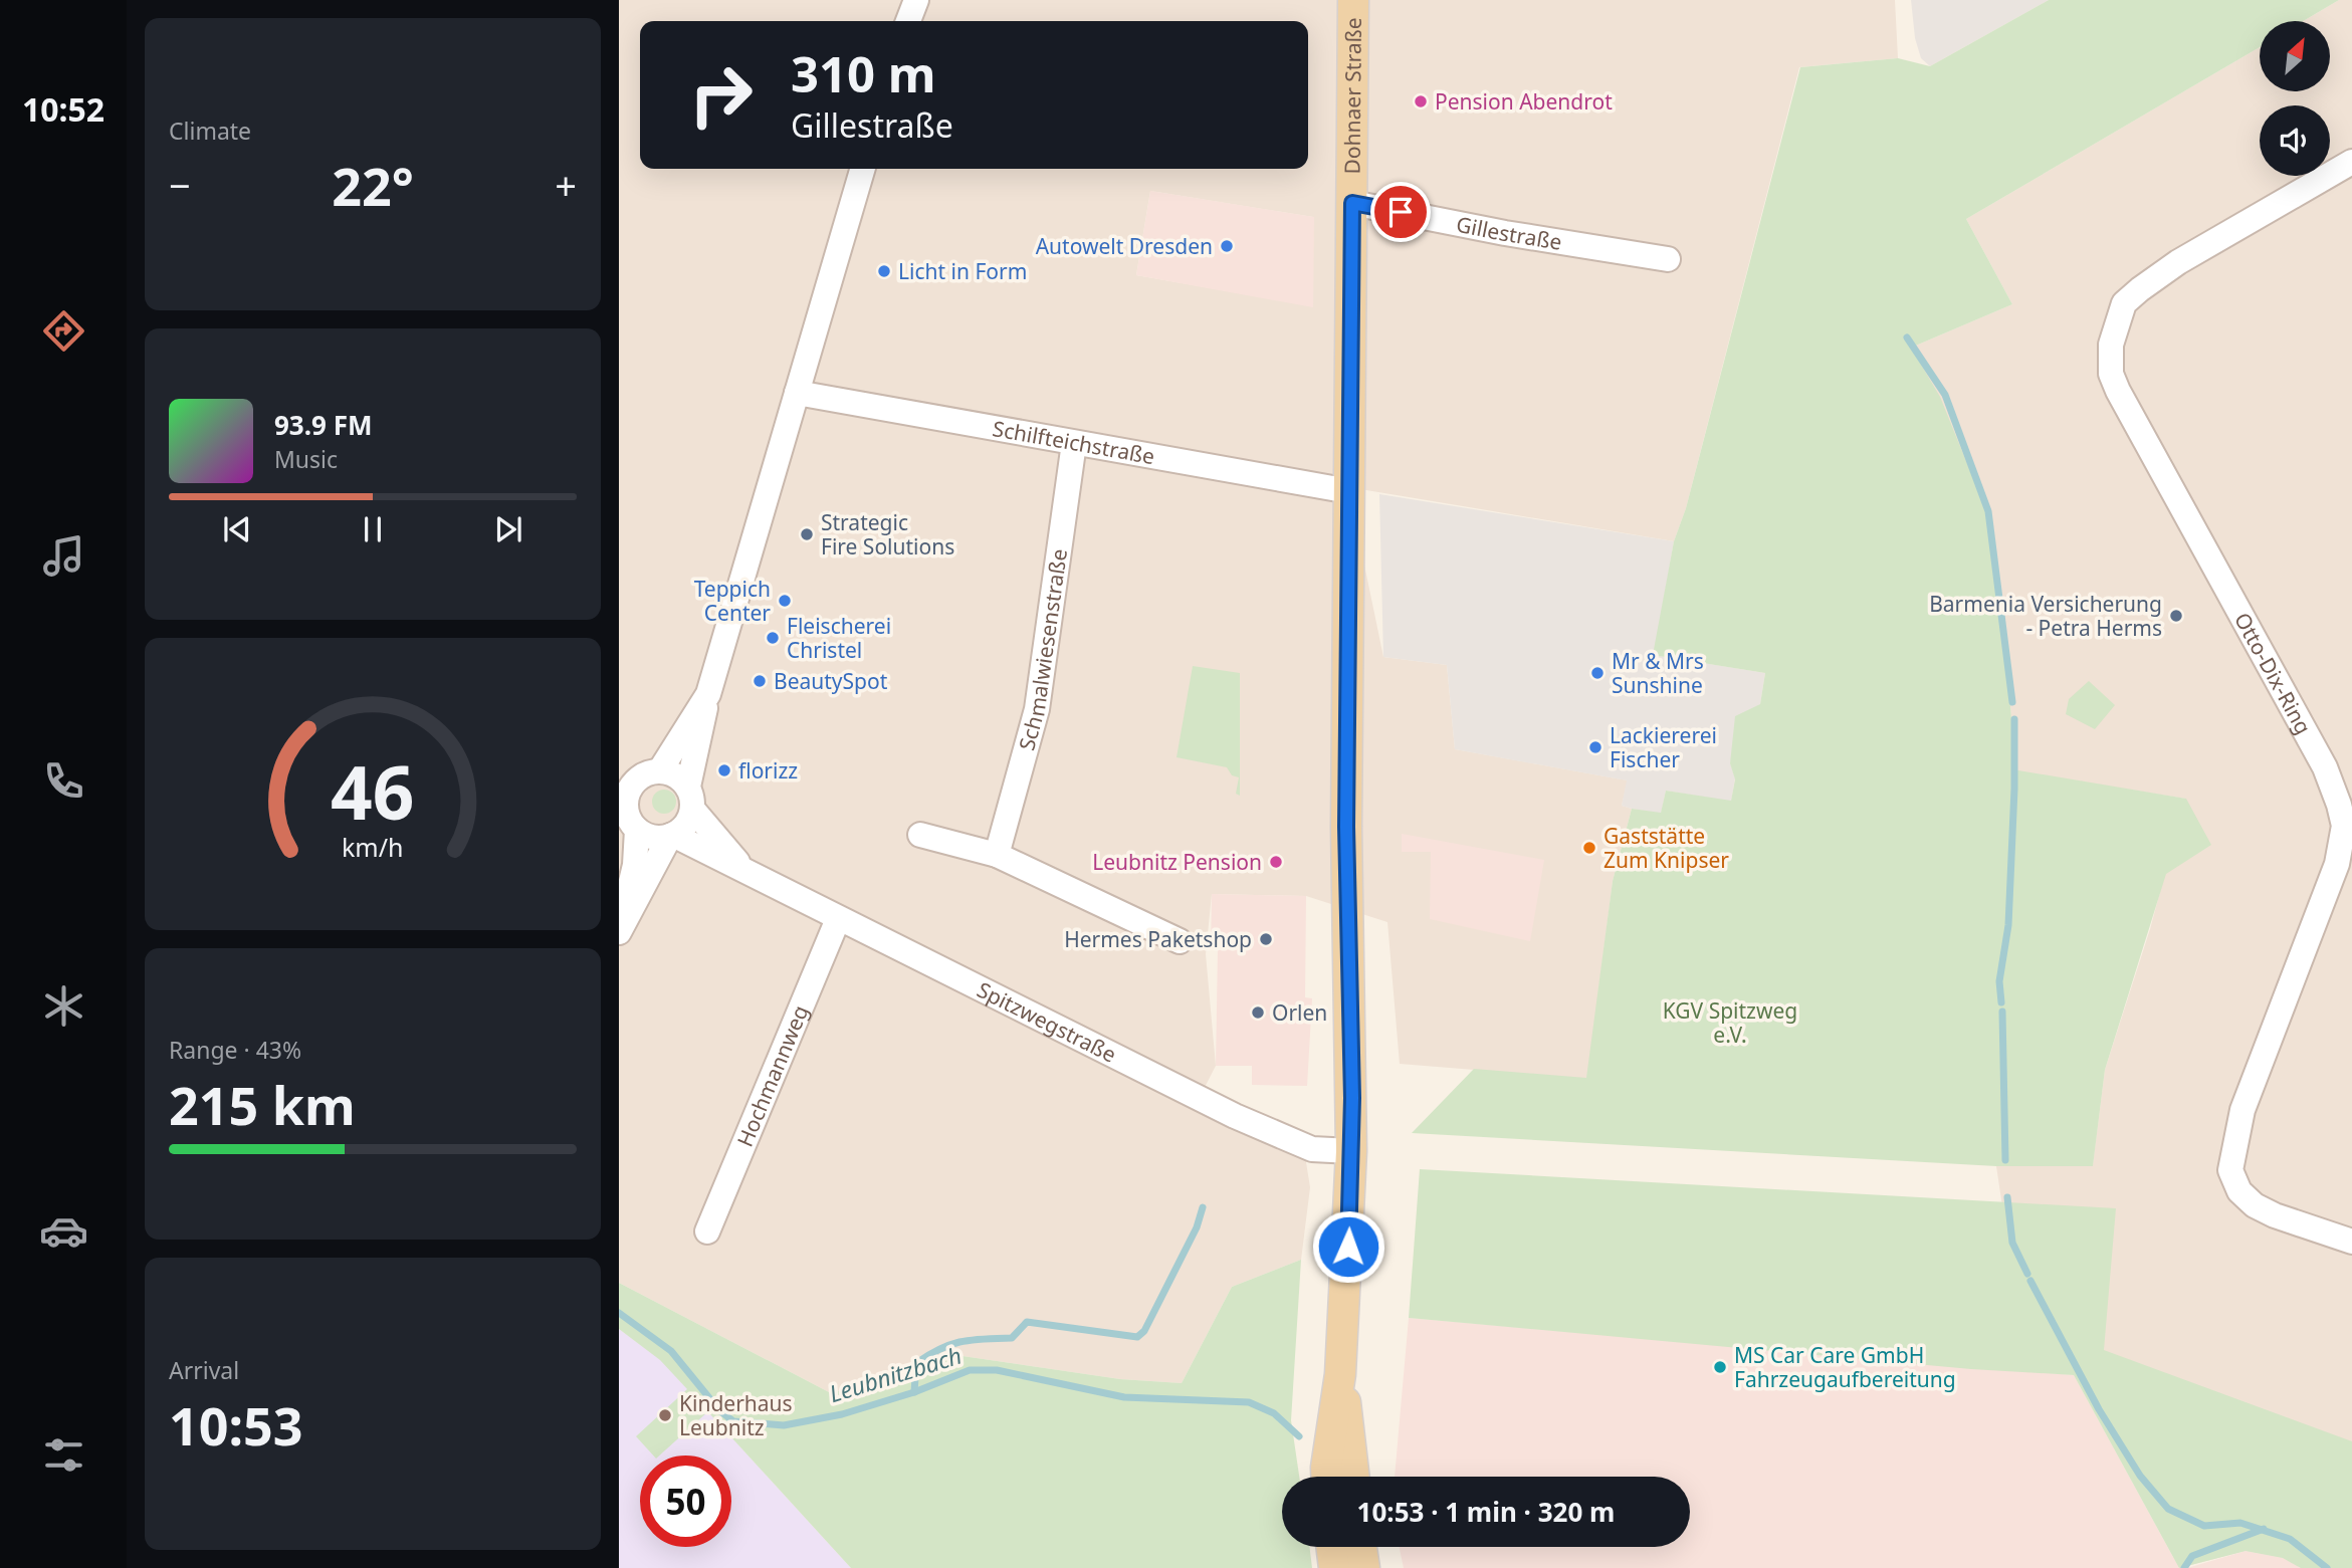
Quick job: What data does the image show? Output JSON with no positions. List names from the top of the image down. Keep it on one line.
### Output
{"streets":{"main road":["Dohnaer Straße"],"street":["Gillestraße","Schilfteichstraße","Schmalwiesenstraße","Otto-Dix-Ring","Spitzwegstraße","Hochmannweg"]},"crossings":[["Dohnaer Straße","Gillestraße"],["Dohnaer Straße","Schilfteichstraße"],["Dohnaer Straße","Spitzwegstraße"],["Schilfteichstraße","Schmalwiesenstraße"],["Spitzwegstraße","Hochmannweg"]],"water":["Leubnitzbach"],"parks":["KGV Spitzweg e.V."],"places":["Pension Abendrot","Autowelt Dresden","Licht in Form","Strategic Fire Solutions","Teppich Center","Barmenia Versicherung - Petra Herms","Fleischerei Christel","Mr & Mrs Sunshine","BeautySpot","Lackiererei Fischer","florizz","Gaststätte Zum Knipser","Leubnitz Pension","Hermes Paketshop","Orlen","MS Car Care GmbH Fahrzeugaufbereitung","Kinderhaus Leubnitz"],"north":"top right","page":{"tabs":"10:52","tile":["Climate",["Range · 43%","215 km"],["Arrival","10:53"]],"turn":["310 m","Gillestraße"],"heat":["−","22°","+"],"song":["93.9 FM","Music"],"limit":"50","trip":"10:53 · 1 min · 320 m","gauge":["46","km/h"]}}
